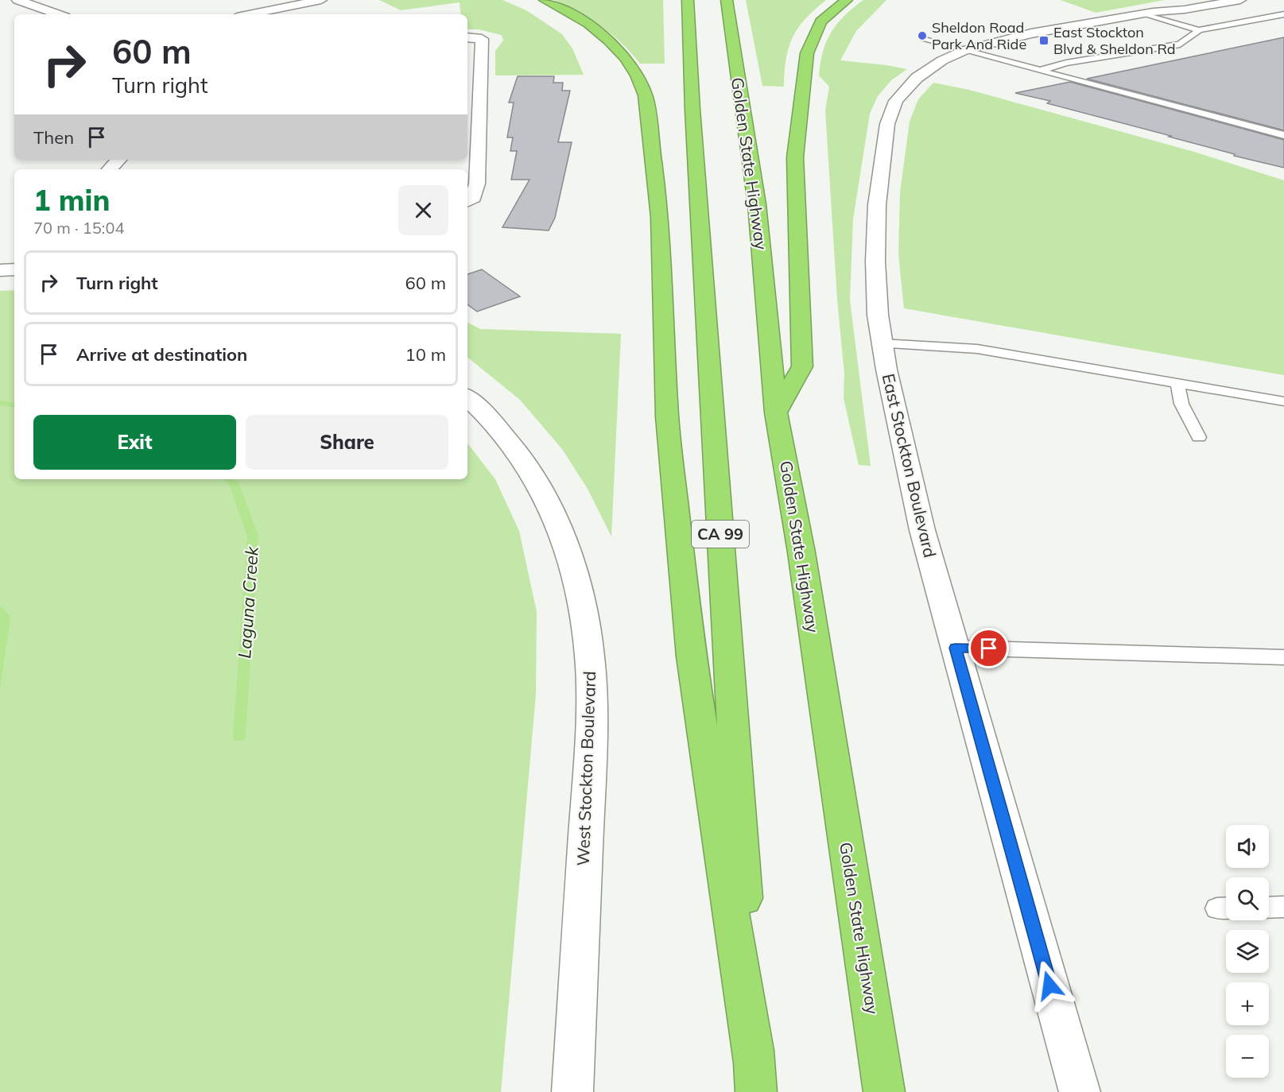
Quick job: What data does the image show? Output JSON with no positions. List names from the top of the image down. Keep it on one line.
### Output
{"streets":{"highway":["Golden State Highway","CA 99"],"street":["East Stockton Boulevard","West Stockton Boulevard"]},"water":["Laguna Creek"],"places":{"other":["Sheldon Road Park And Ride"],"transit":["East Stockton Blvd & Sheldon Rd"]},"page":{"turn":["60 m","Turn right"],"then":"Then","heading":["1 min","70 m · 15:04"],"list":[{"name":"Turn right","value":"60 m"},{"name":"Arrive at destination","value":"10 m"}],"buttons":["Exit","Share"],"map_buttons":["+","−"]}}
